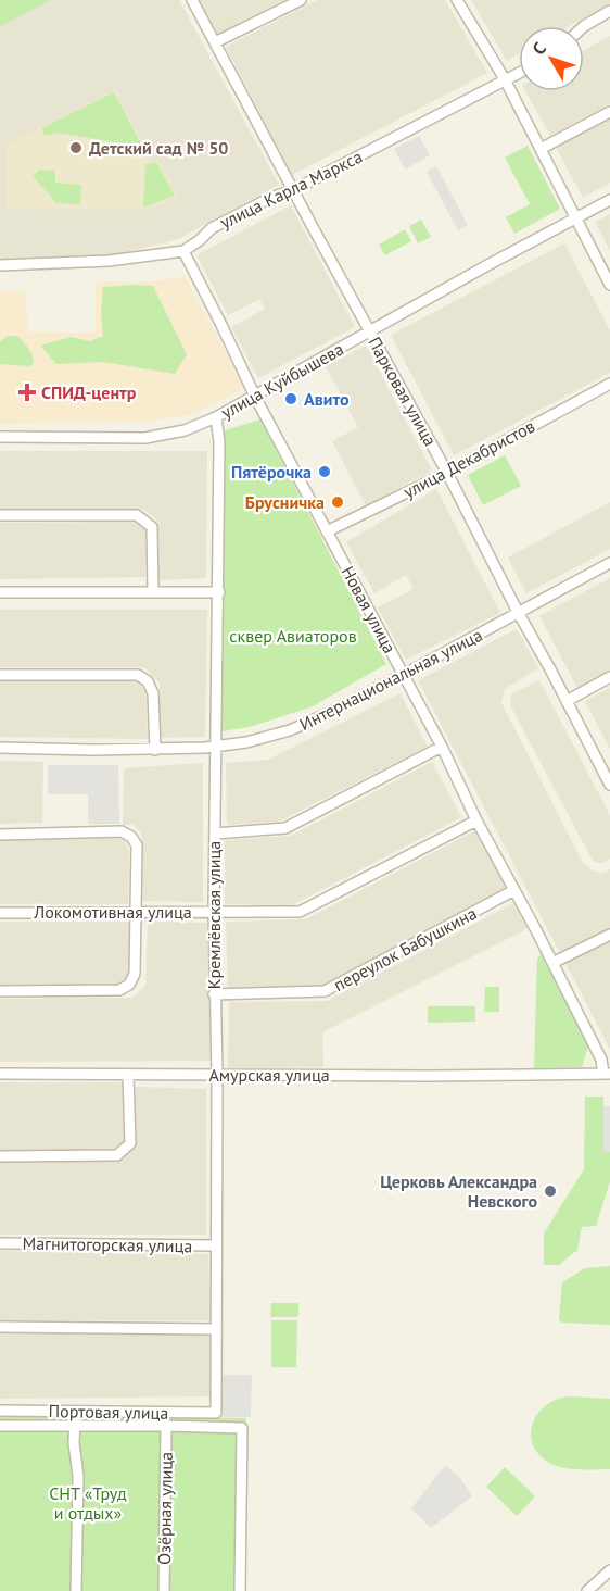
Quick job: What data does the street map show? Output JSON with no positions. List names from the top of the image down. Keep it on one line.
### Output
{"streets":{"street":["улица Карла Маркса","улица Куйбышева","Парковая улица","улица Декабристов","Новая улица","Интернациональная улица","Локомотивная улица","Кремлёвская улица","переулок Бабушкина","Амурская улица","Магнитогорская улица","Портовая улица","Озёрная улица"]},"crossings":[["улица Карла Маркса","Парковая улица"],["улица Карла Маркса","Новая улица"],["улица Куйбышева","Парковая улица"],["улица Куйбышева","Новая улица"],["улица Куйбышева","Кремлёвская улица"],["Парковая улица","улица Декабристов"],["Парковая улица","Интернациональная улица"],["улица Декабристов","Новая улица"],["Новая улица","Интернациональная улица"],["Новая улица","Локомотивная улица"],["Новая улица","переулок Бабушкина"],["Новая улица","Амурская улица"],["Интернациональная улица","Кремлёвская улица"],["Локомотивная улица","Кремлёвская улица"],["Кремлёвская улица","переулок Бабушкина"],["Кремлёвская улица","Амурская улица"],["Кремлёвская улица","Магнитогорская улица"],["Кремлёвская улица","Портовая улица"]],"parks":["сквер Авиаторов","СНТ «Труд и отдых»"],"places":{"other":["Детский сад № 50","Авито","Пятёрочка","Брусничка","Церковь Александра Невского"],"health":["СПИД-центр"]},"north":"top left"}
